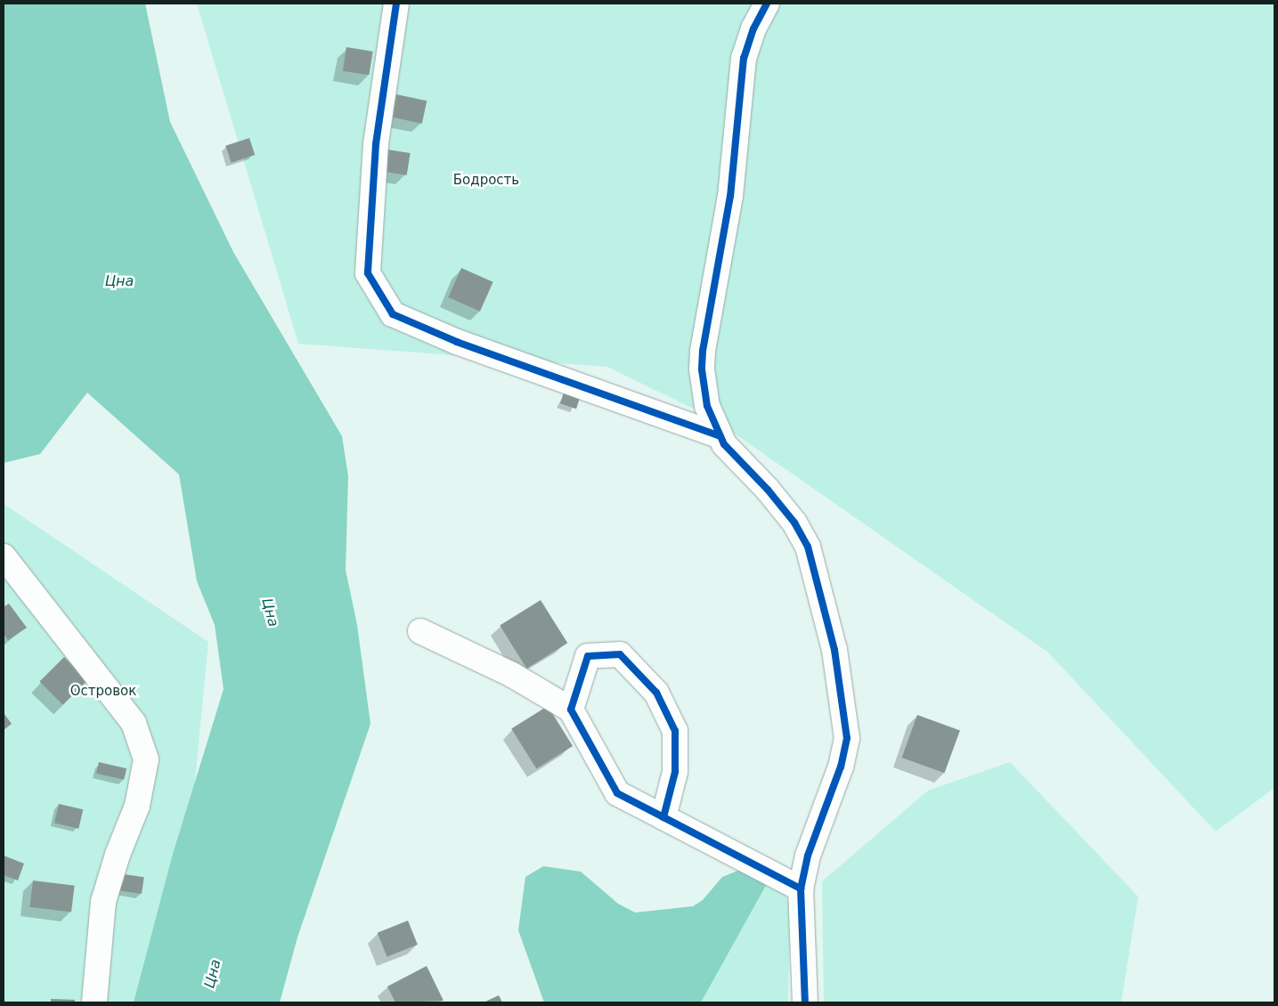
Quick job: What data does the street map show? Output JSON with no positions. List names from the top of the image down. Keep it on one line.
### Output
{"water":["Цна"],"parks":["Бодрость","Островок"]}
